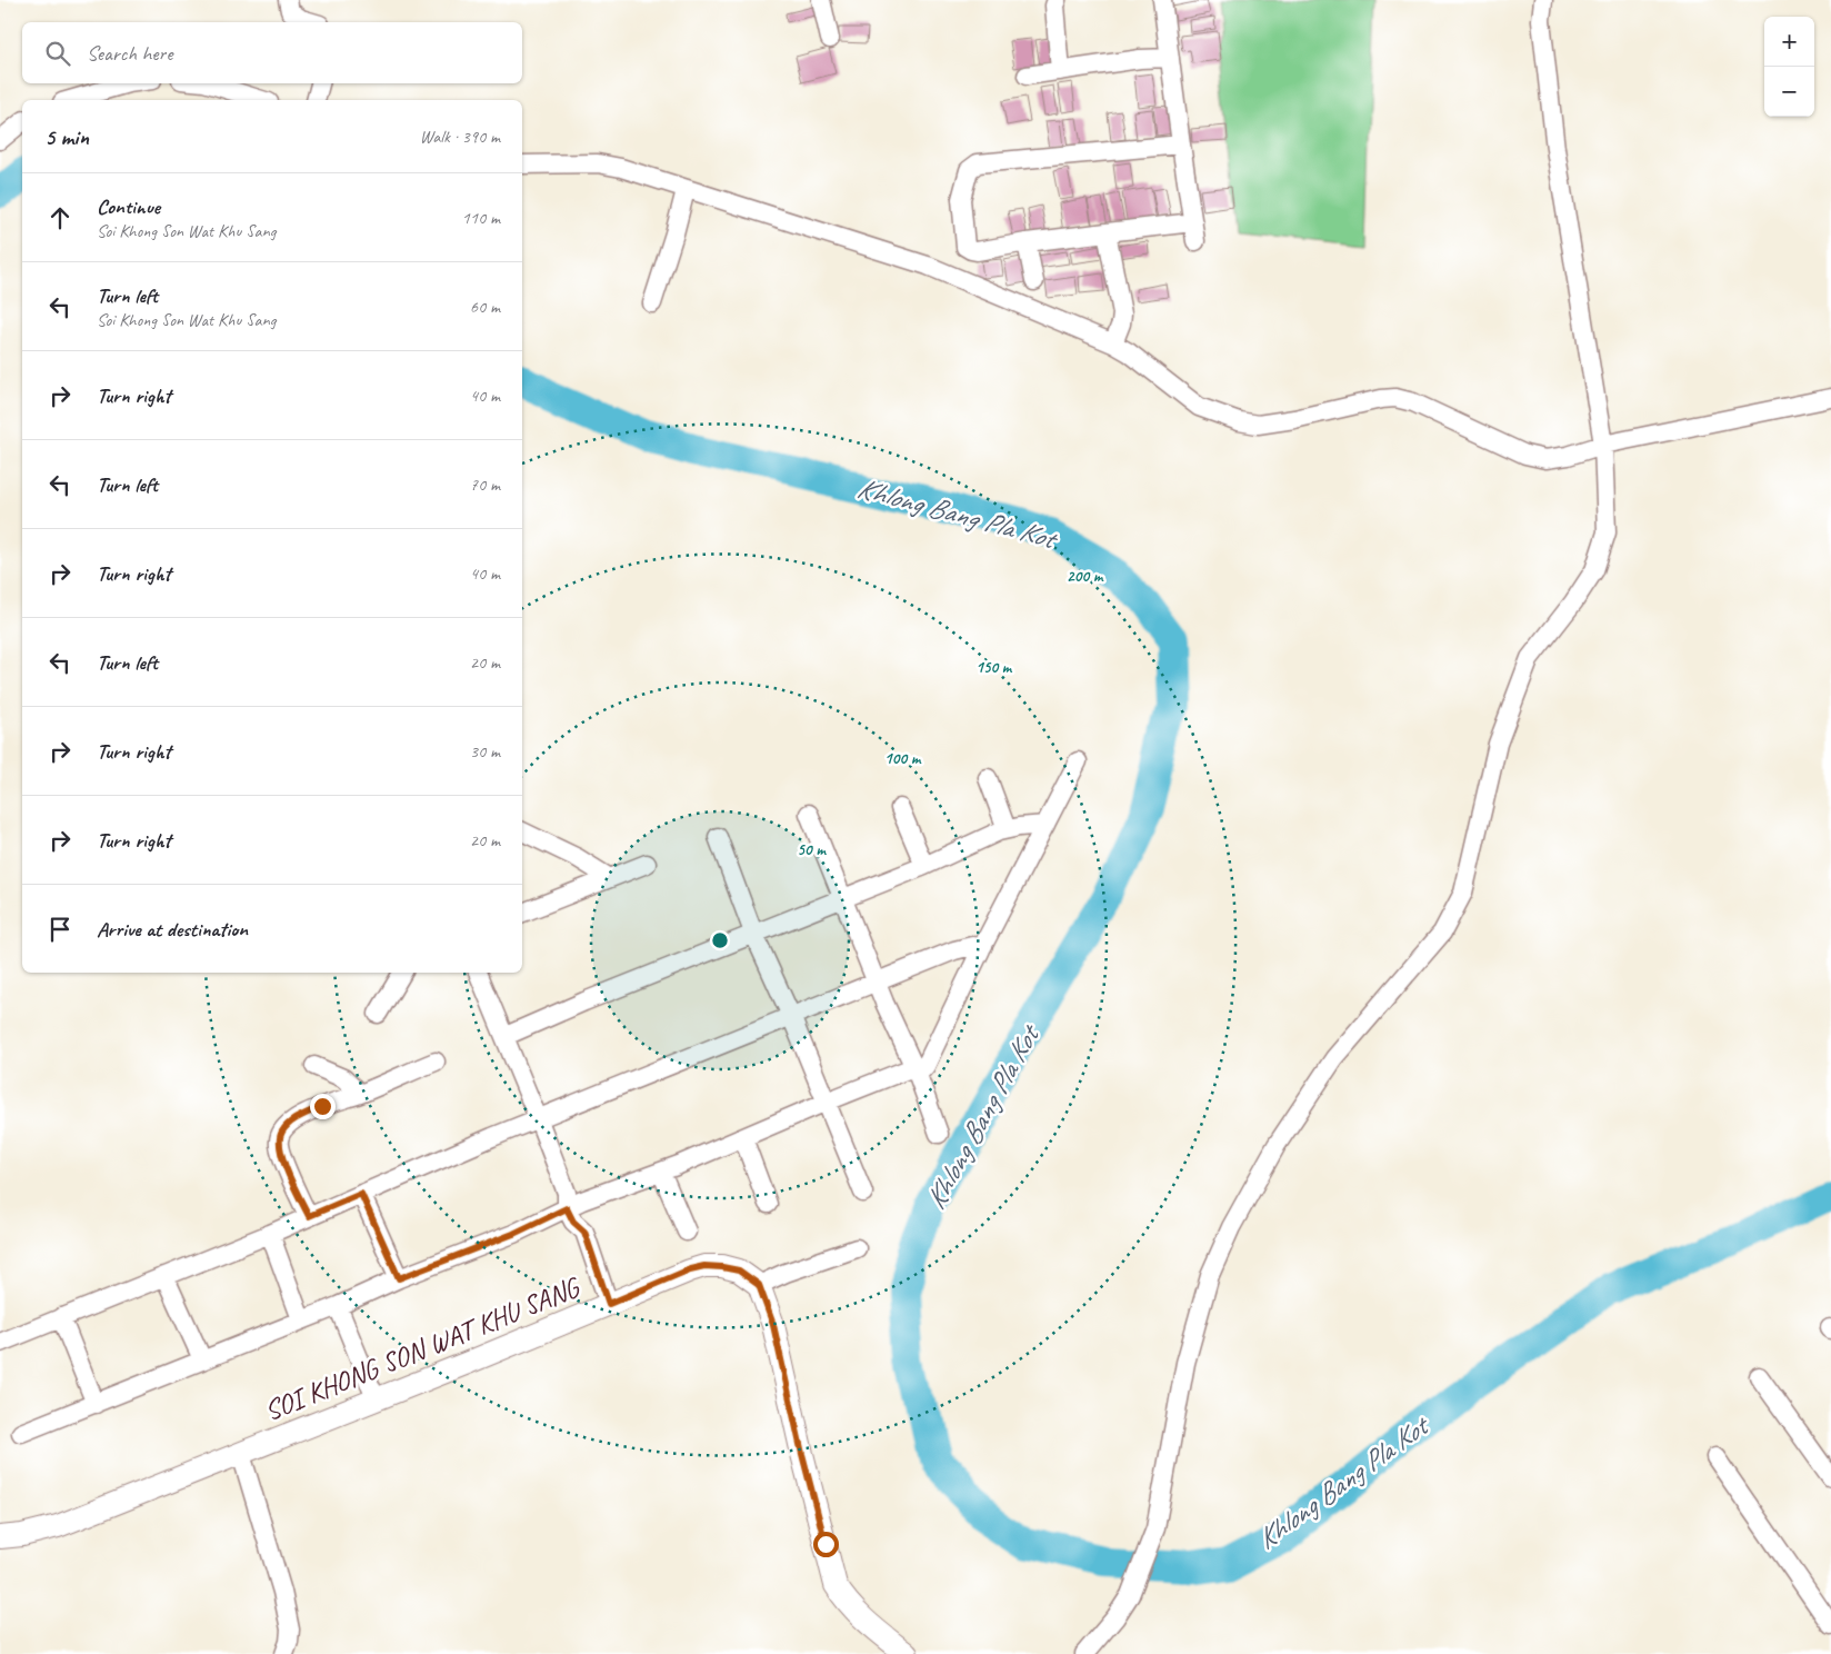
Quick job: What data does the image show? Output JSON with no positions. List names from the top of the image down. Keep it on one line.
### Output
{"streets":{"street":["SOI KHONG SON WAT KHU SANG"]},"water":["Khlong Bang Pla Kot"],"page":{"map_buttons":["+","−"],"search":"Search here","heading":["5 min","Walk · 390 m"],"list":[["Continue","Soi Khong Son Wat Khu Sang","110 m"],["Turn left","Soi Khong Son Wat Khu Sang","60 m"],["Turn right","40 m"],["Turn left","70 m"],["Turn right","40 m"],["Turn left","20 m"],["Turn right","30 m"],["Turn right","20 m"],"Arrive at destination"]},"rings":["200 m","150 m","100 m","50 m"]}
